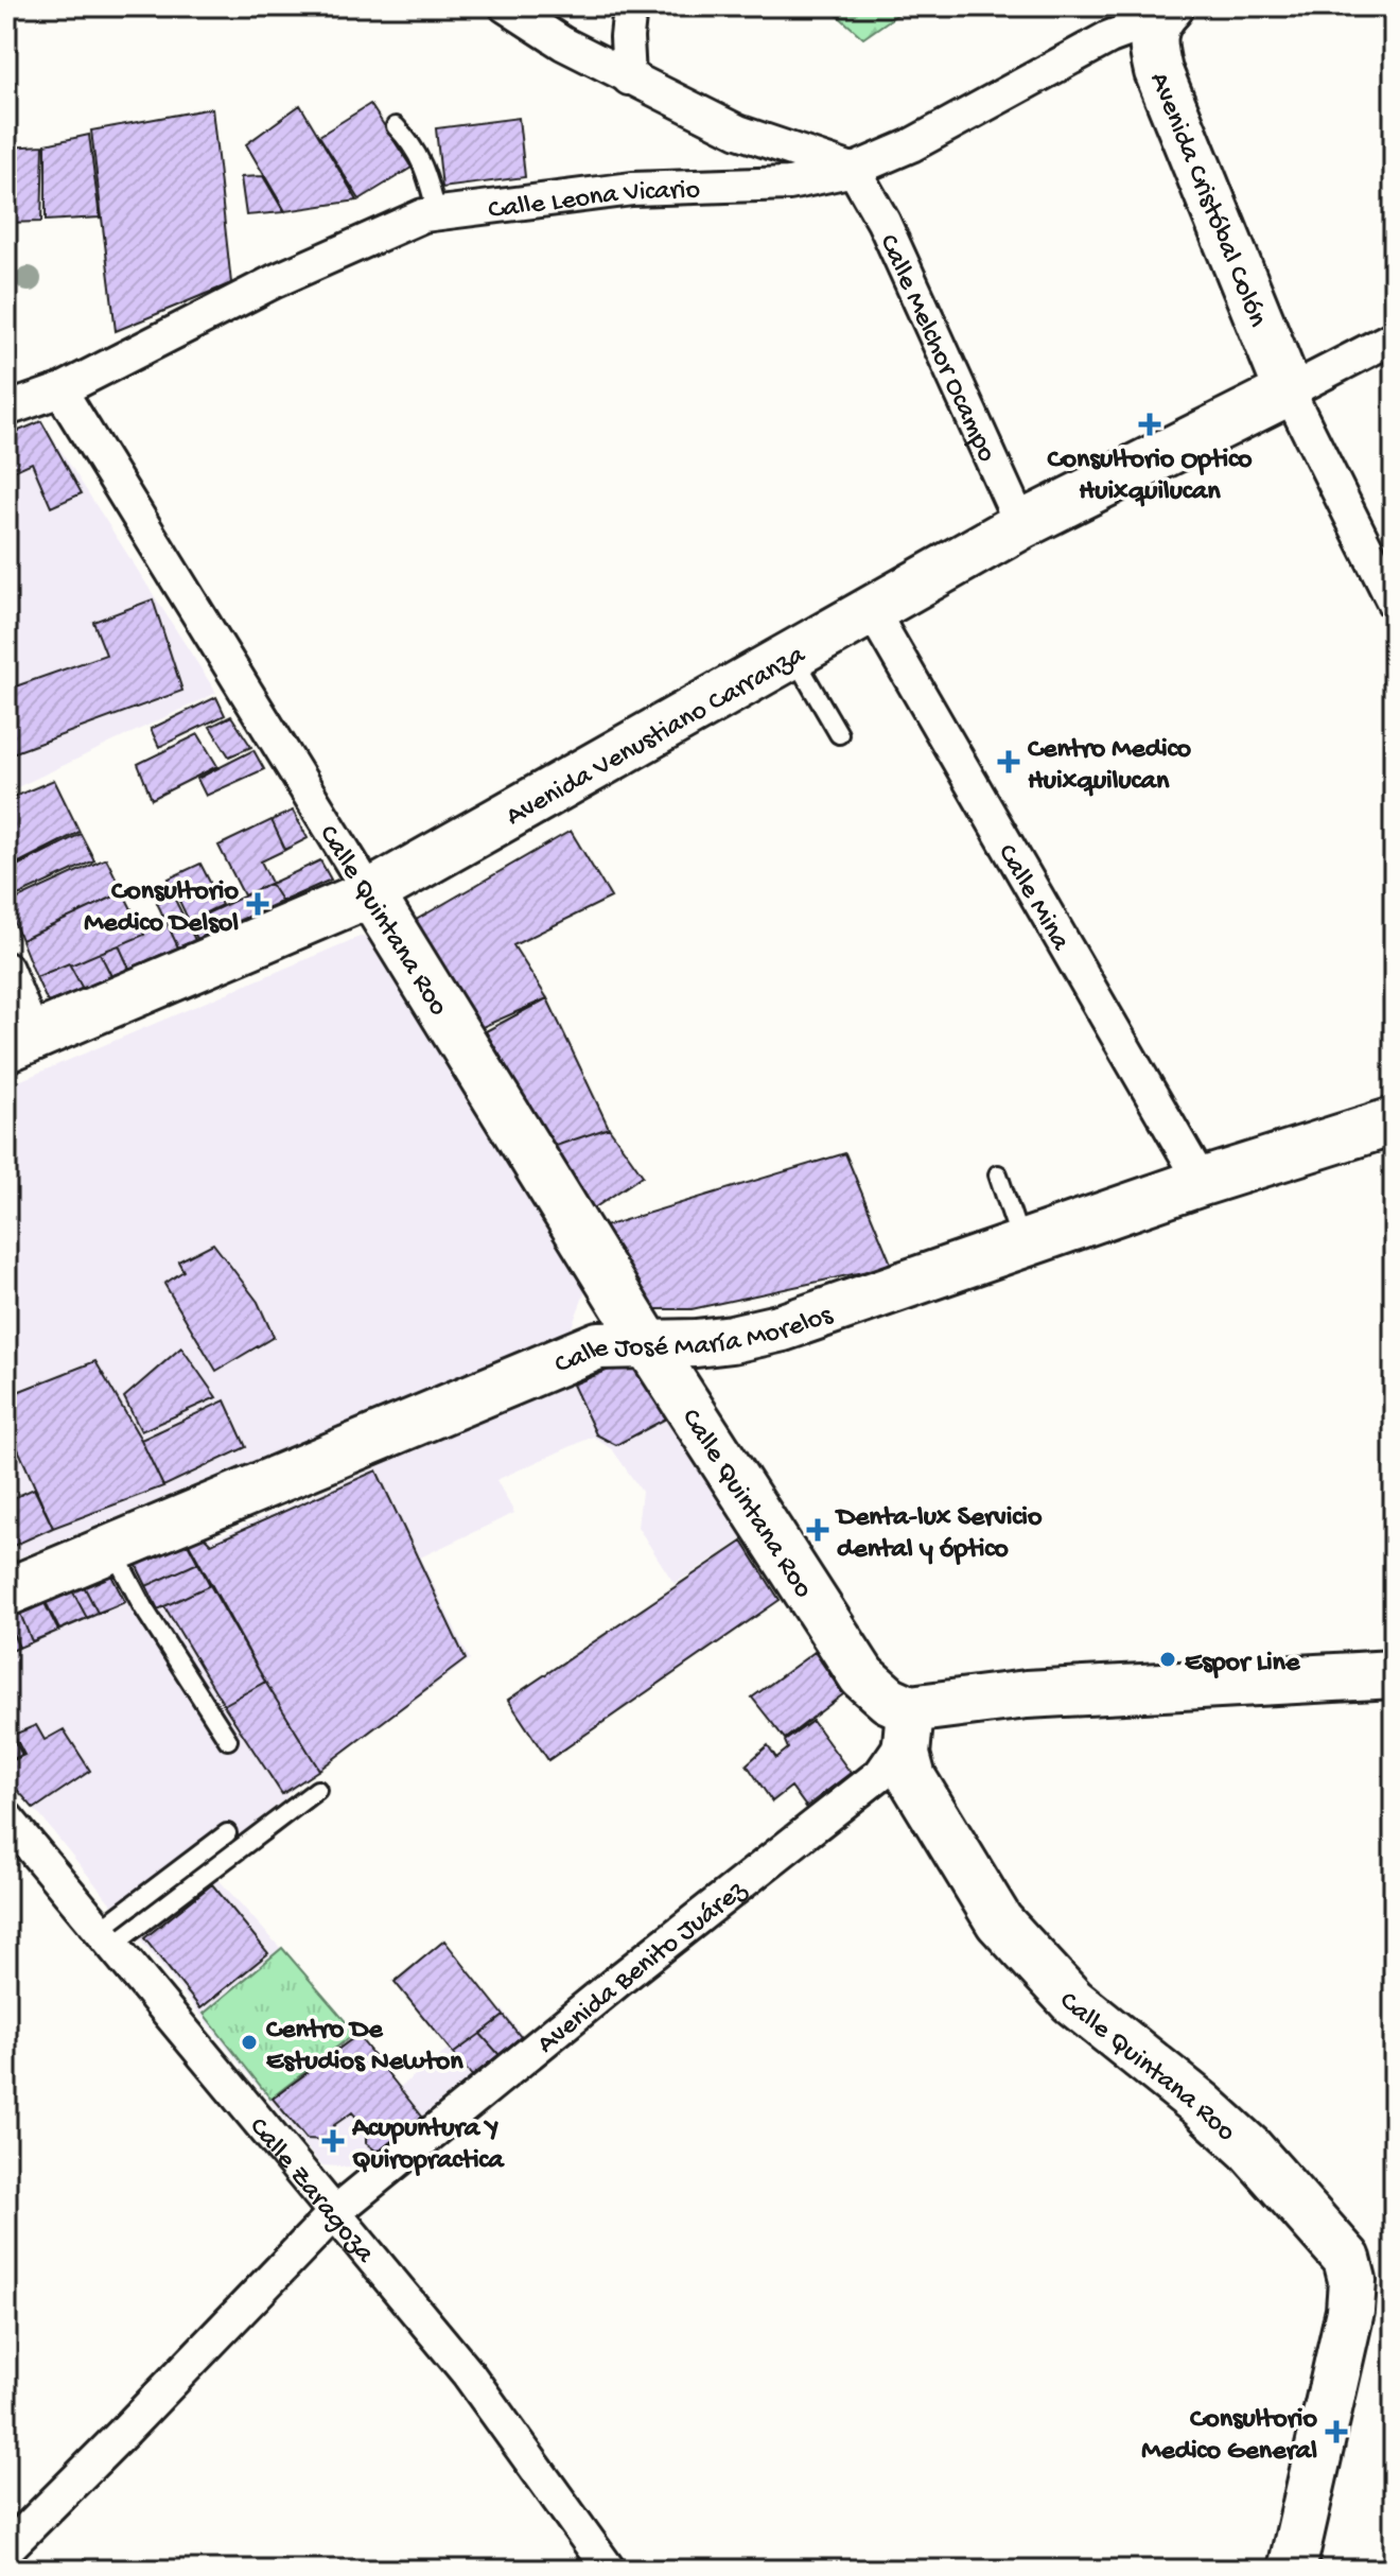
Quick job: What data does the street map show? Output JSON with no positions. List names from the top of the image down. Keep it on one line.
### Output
{"streets":{"main road":["Avenida Cristóbal Colón","Avenida Venustiano Carranza","Calle Quintana Roo","Calle José María Morelos"],"street":["Calle Leona Vicario","Calle Melchor Ocampo","Calle Mina","Avenida Benito Juárez","Calle Zaragoza"]},"crossings":[["Calle Leona Vicario","Avenida Cristóbal Colón"],["Calle Leona Vicario","Calle Melchor Ocampo"],["Calle Leona Vicario","Calle Quintana Roo"],["Avenida Cristóbal Colón","Avenida Venustiano Carranza"],["Calle Melchor Ocampo","Avenida Venustiano Carranza"],["Avenida Venustiano Carranza","Calle Mina"],["Avenida Venustiano Carranza","Calle Quintana Roo"],["Calle Mina","Calle José María Morelos"],["Calle Quintana Roo","Calle José María Morelos"],["Calle Quintana Roo","Avenida Benito Juárez"],["Avenida Benito Juárez","Calle Zaragoza"]],"places":{"health":["Consultorio Optico Huixquilucan","Centro Medico Huixquilucan","Consultorio Medico Delsol","Denta-lux Servicio dental y óptico","Acupuntura Y Quiropractica","Consultorio Medico General"],"other":["Espor Line","Centro De Estudios Newton"]}}
